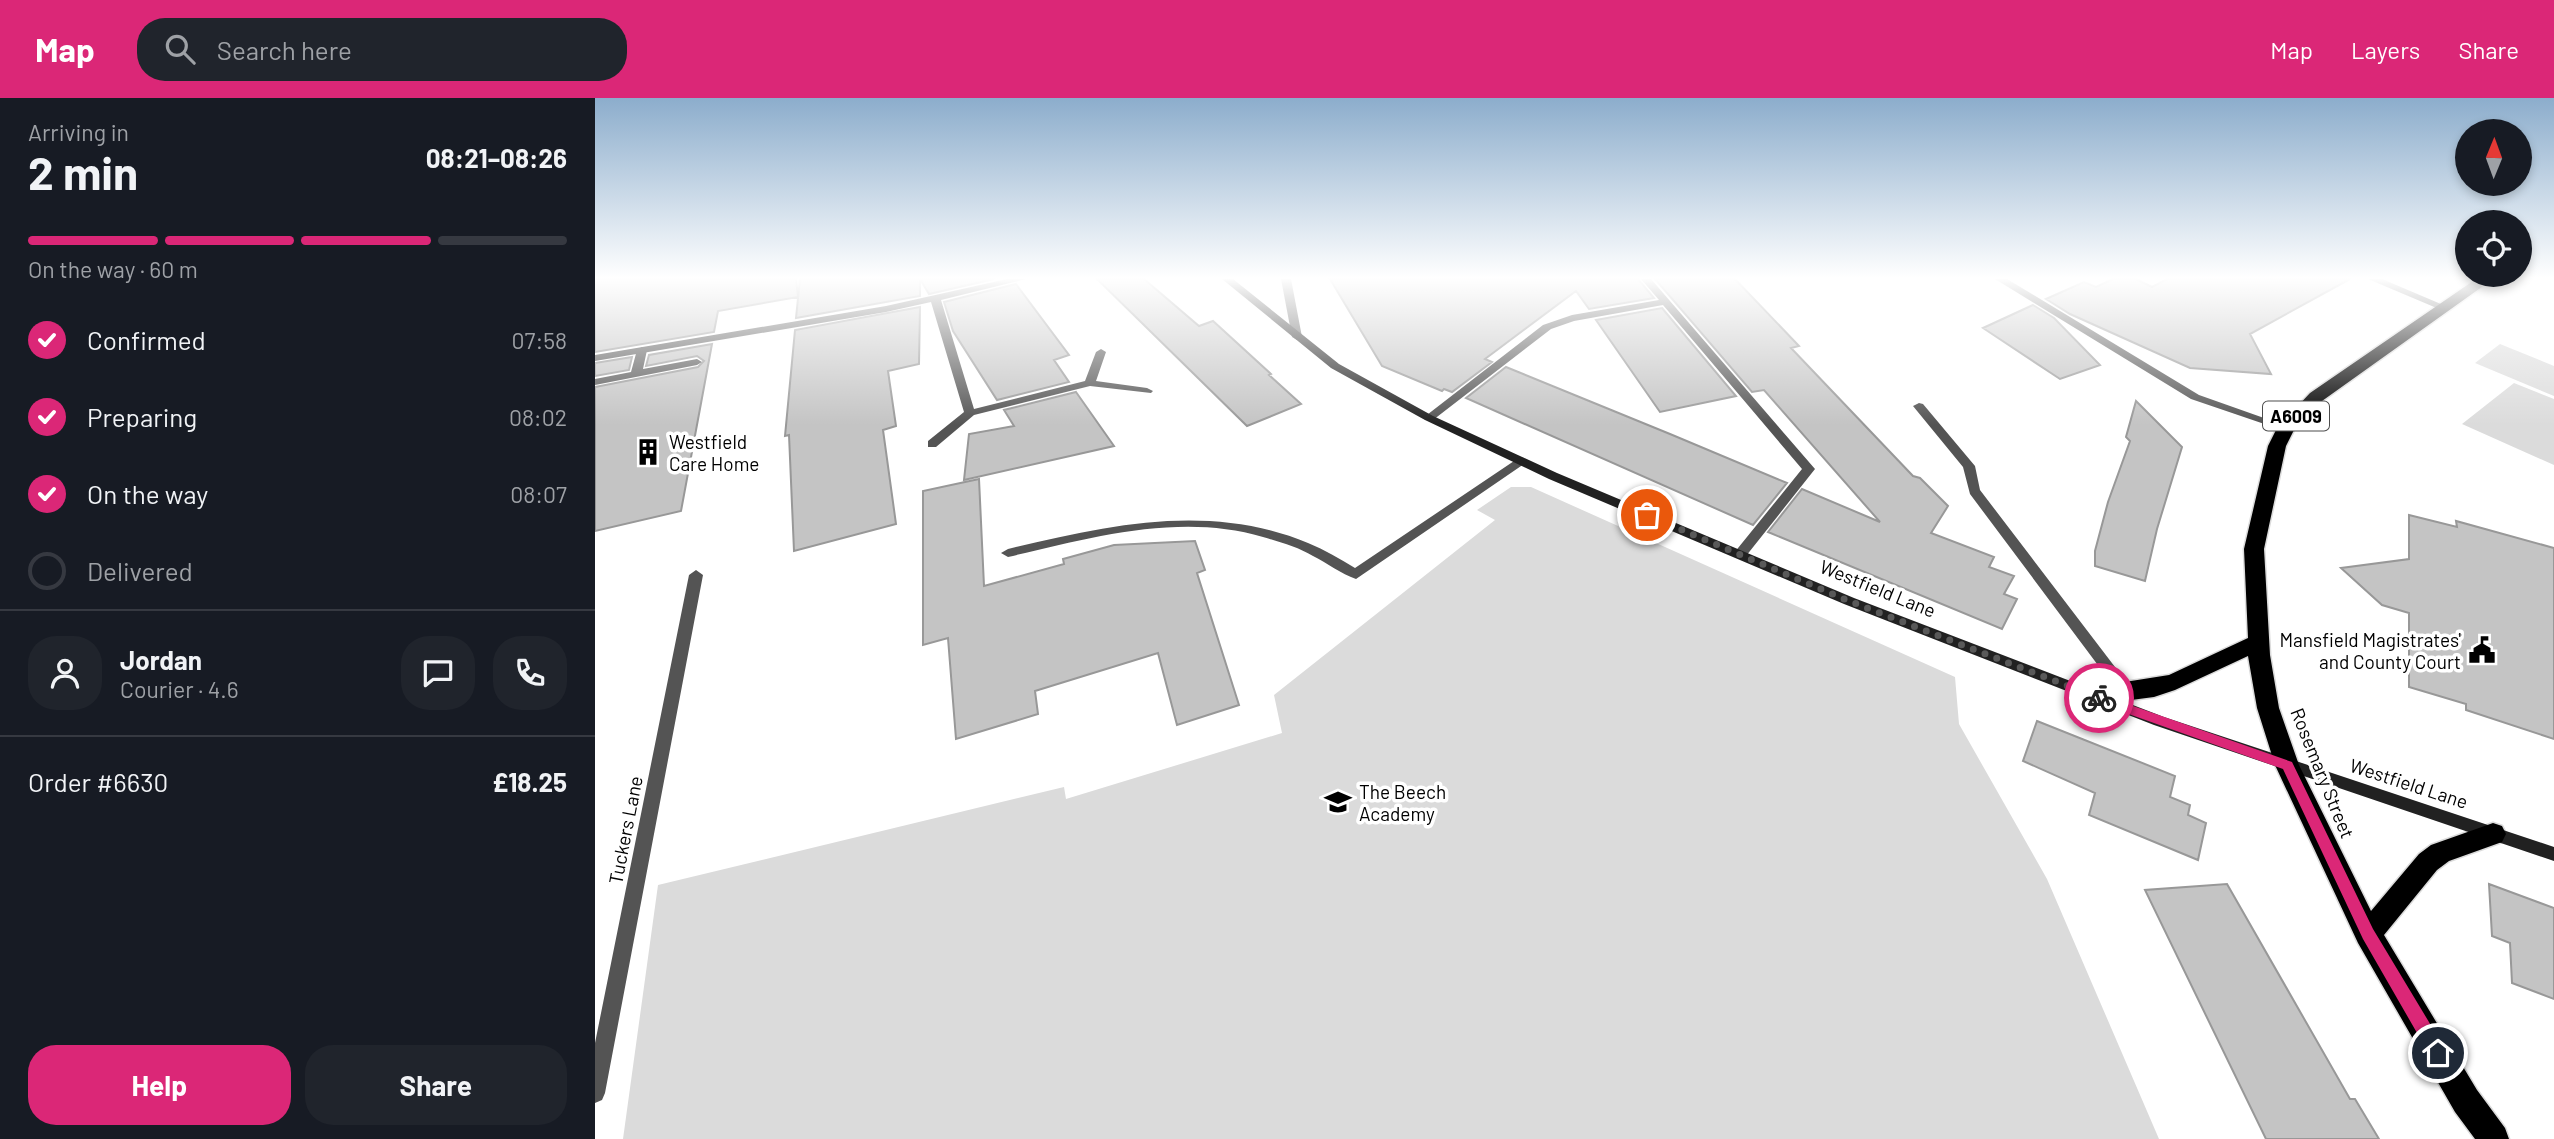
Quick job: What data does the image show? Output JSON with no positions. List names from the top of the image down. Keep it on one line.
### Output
{"streets":{"highway":["A6009","Rosemary Street"],"street":["Westfield Lane","Tuckers Lane"]},"crossings":[["Westfield Lane","Rosemary Street"]],"places":{"building":["Westfield Care Home"],"public building":["Mansfield Magistrates' and County Court"],"school or university":["The Beech Academy"]},"north":"top","page":{"header":"Map","search":"Search here","nav":["Map","Layers","Share"],"heading":["2 min","Arriving in","08:21–08:26"],"panel":["Jordan","Courier · 4.6","Order #6630","£18.25"],"bar":"On the way · 60 m","list":[["Confirmed","07:58"],["Preparing","08:02"],["On the way","08:07"],"Delivered"],"buttons":["Help","Share"]}}
